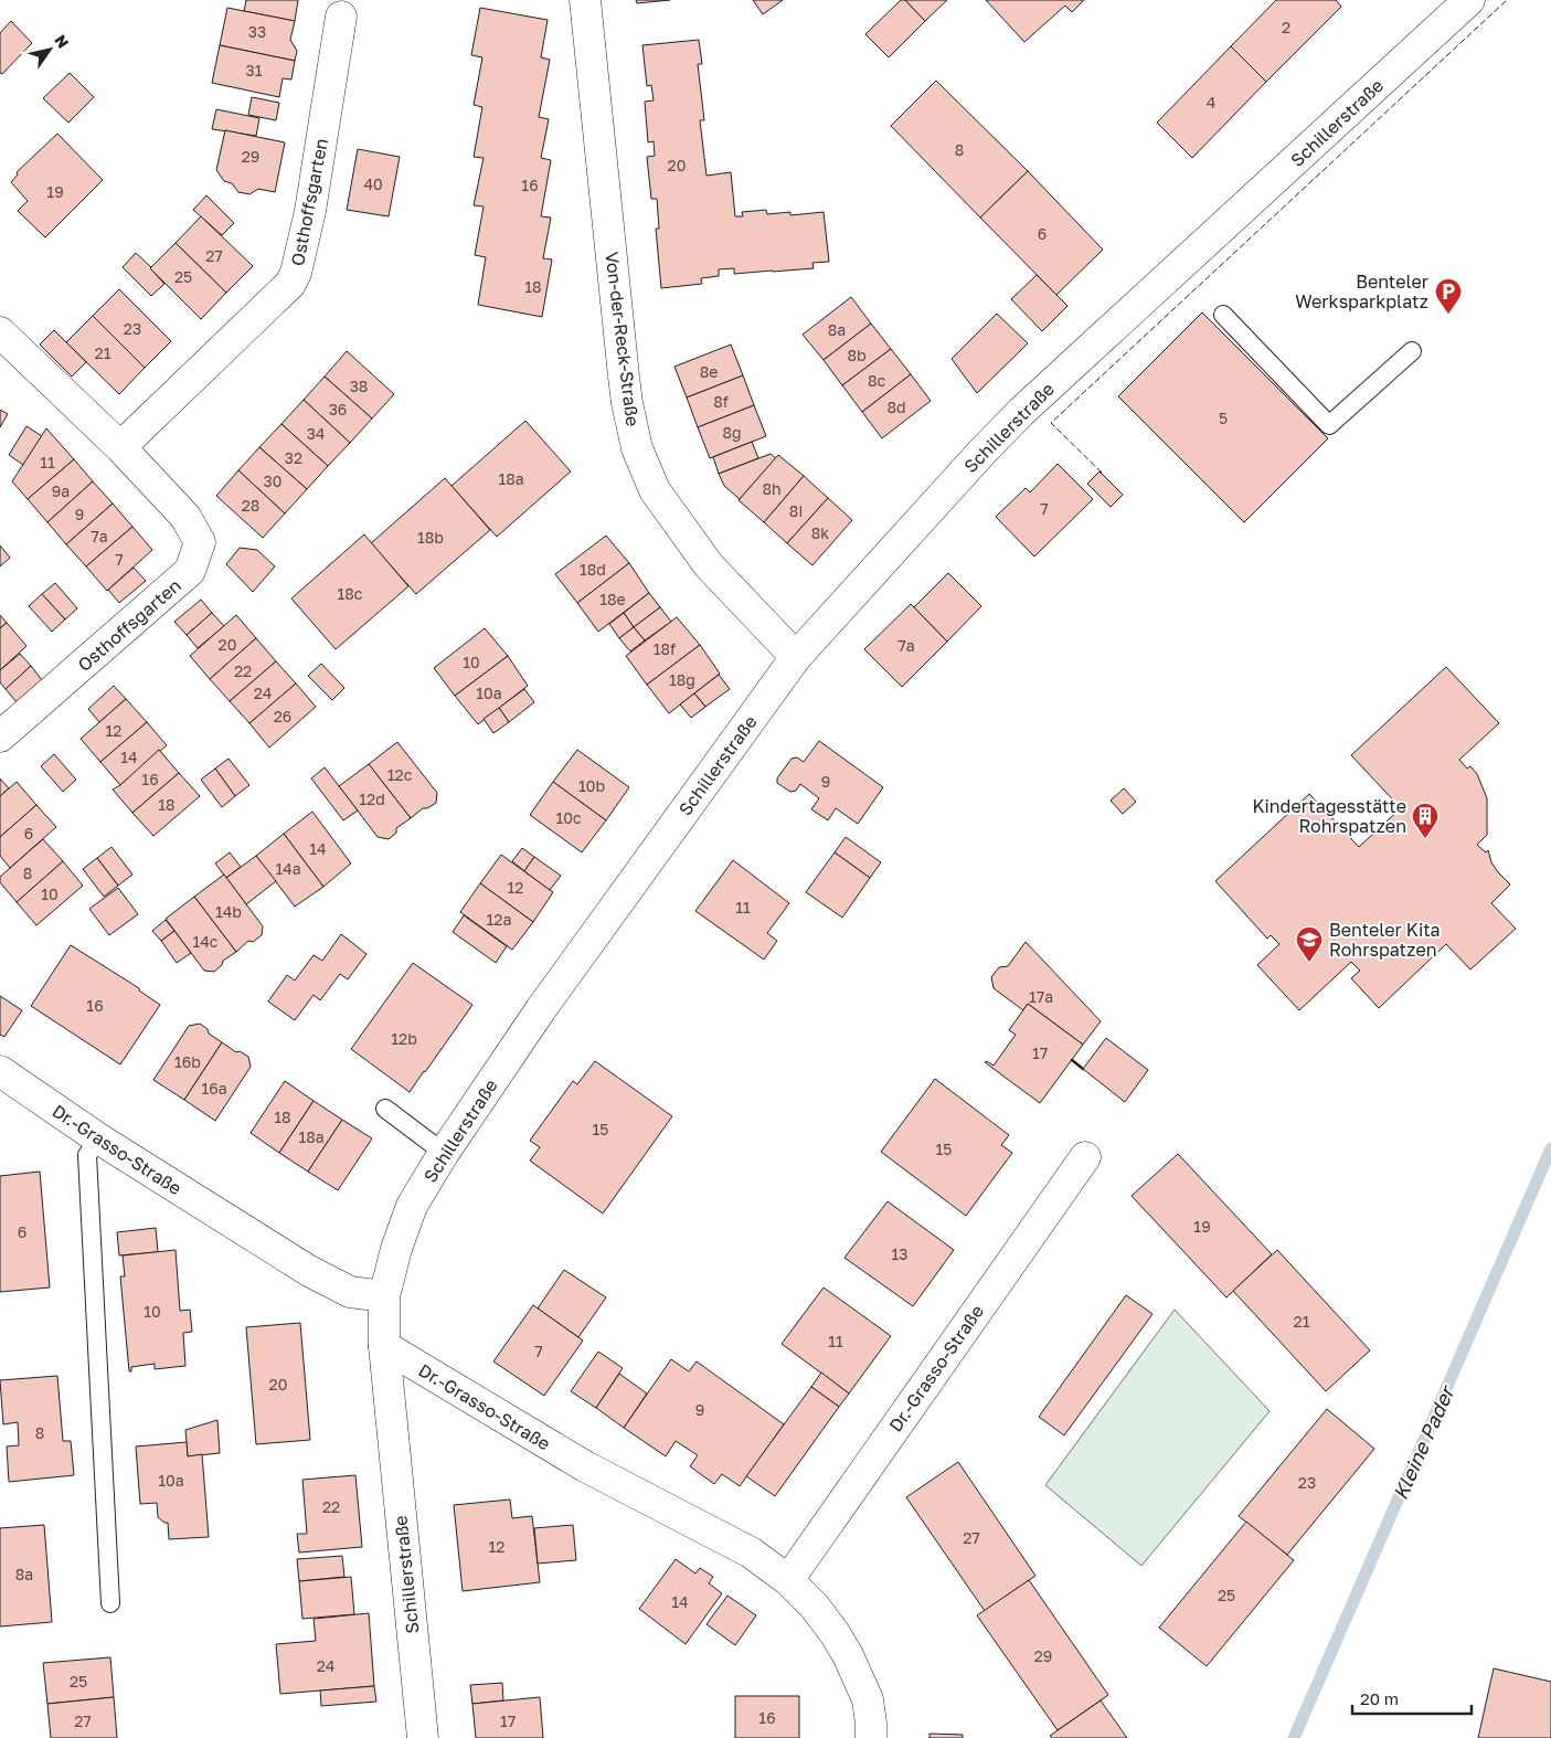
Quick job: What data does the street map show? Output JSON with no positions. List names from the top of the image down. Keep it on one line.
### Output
{"streets":{"street":["Schillerstraße","Osthoffsgarten","Von-der-Reck-Straße","Dr.-Grasso-Straße"]},"crossings":[["Schillerstraße","Von-der-Reck-Straße"],["Schillerstraße","Dr.-Grasso-Straße"]],"water":["Kleine Pader"],"places":{"parking":["Benteler Werksparkplatz"],"building":["Kindertagesstätte Rohrspatzen"],"school or university":["Benteler Kita Rohrspatzen"]},"house_numbers":["2","33","31","4","8","29","20","40","16","19","6","27","25","18","23","8a","21","8b","8e","8c","38","8f","8d","36","5","8g","34","32","11","18a","30","8h","9a","28","7","8i","9","8k","7a","18b","7","18d","18c","18e","20","7a","18f","10","22","18g","24","10a","26","12","14","12c","16","9","10b","12d","18","10c","6","14","14a","8","12","10","11","14b","12a","14c","17a","16","12b","17","16b","16a","18","15","18a","15","19","6","13","10","21","11","7","20","9","8","10a","23","22","27","12","8a","25","14","29","24","25","16","27","17"],"scale_bar":"20 m","north":"top right"}
